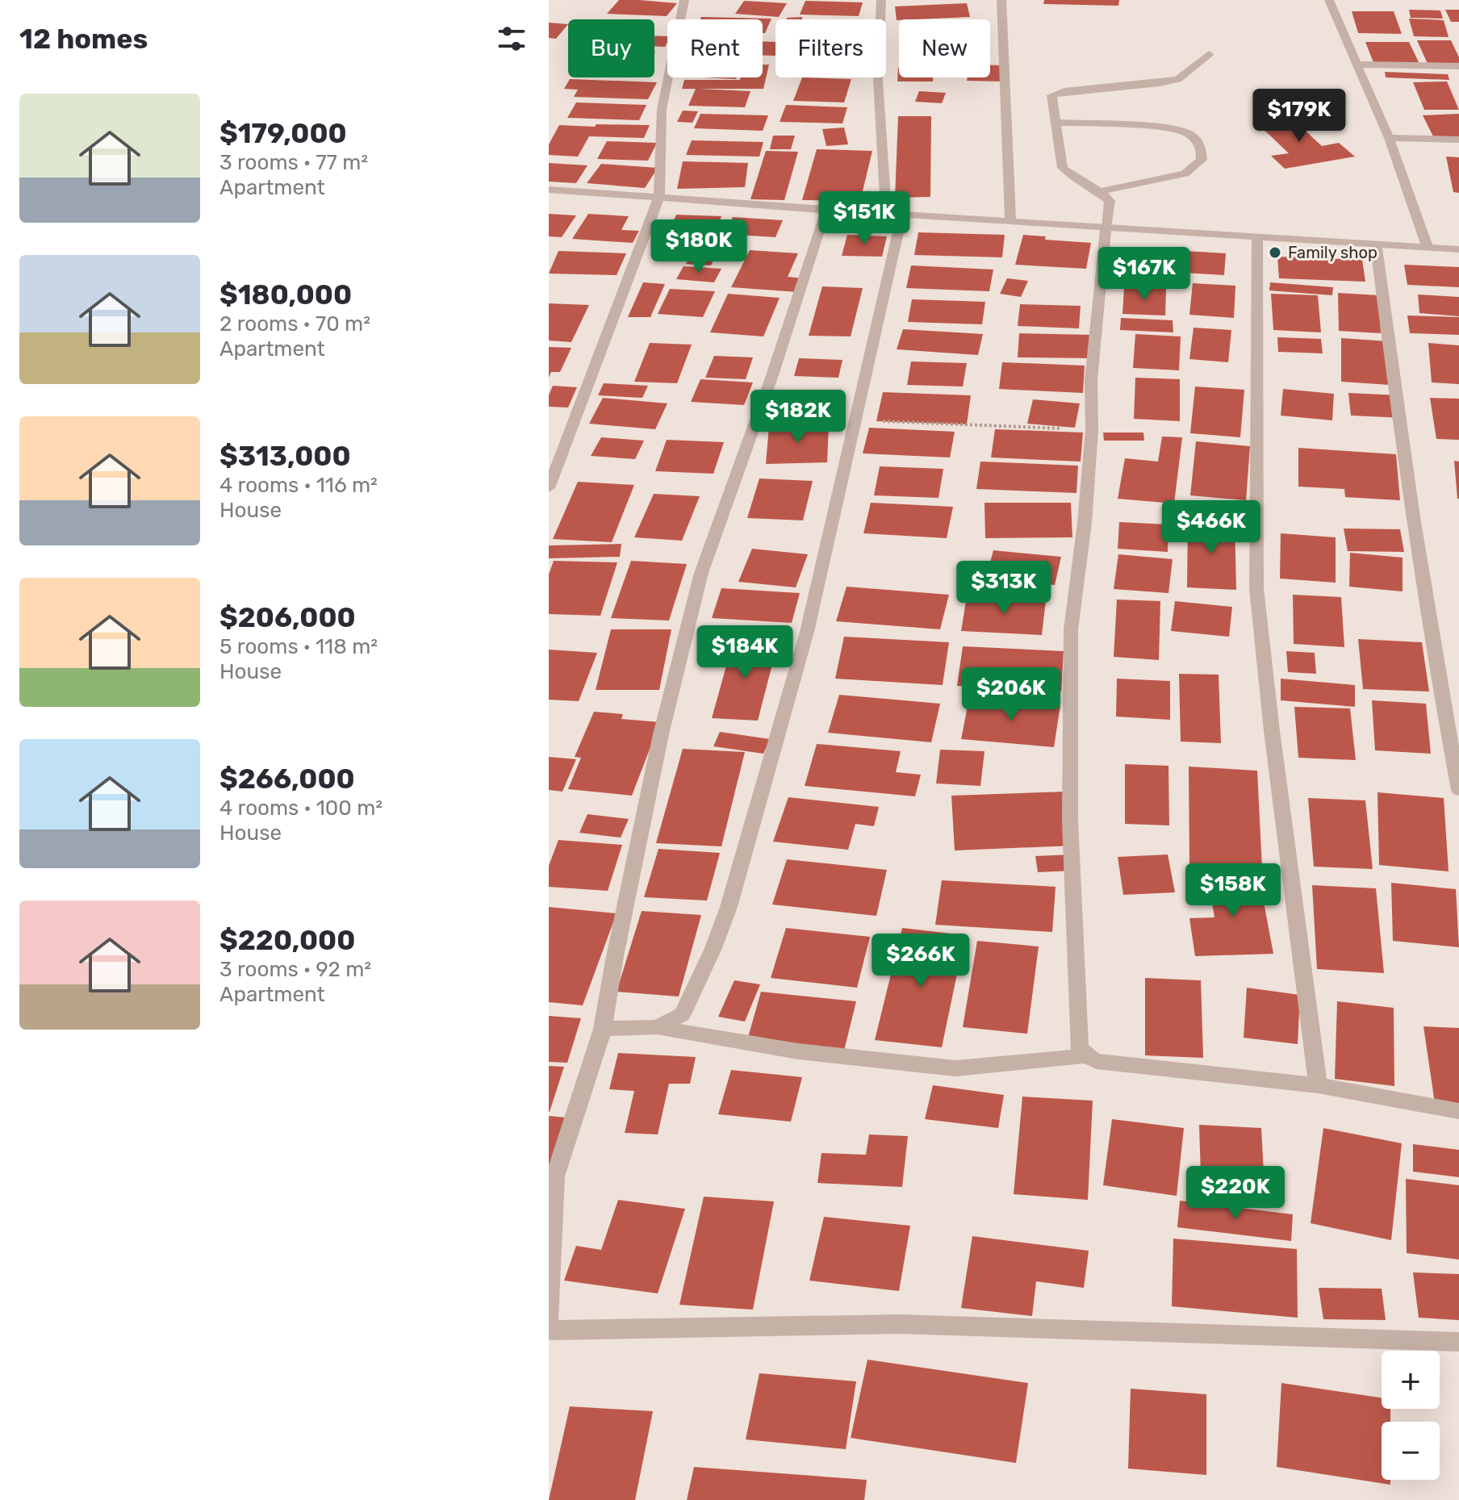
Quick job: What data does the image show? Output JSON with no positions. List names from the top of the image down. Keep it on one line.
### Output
{"places":["Family shop"],"page":{"heading":"12 homes","chip":["Buy","Rent","Filters","New"],"list":[{"name":"$179,000","note":"3 rooms · 77 m² · Apartment"},{"name":"$180,000","note":"2 rooms · 70 m² · Apartment"},{"name":"$313,000","note":"4 rooms · 116 m² · House"},{"name":"$206,000","note":"5 rooms · 118 m² · House"},{"name":"$266,000","note":"4 rooms · 100 m² · House"},{"name":"$220,000","note":"3 rooms · 92 m² · Apartment"}],"price":["$179K","$151K","$180K","$167K","$182K","$466K","$313K","$184K","$206K","$158K","$266K","$220K"],"map_buttons":["+","−"]}}
